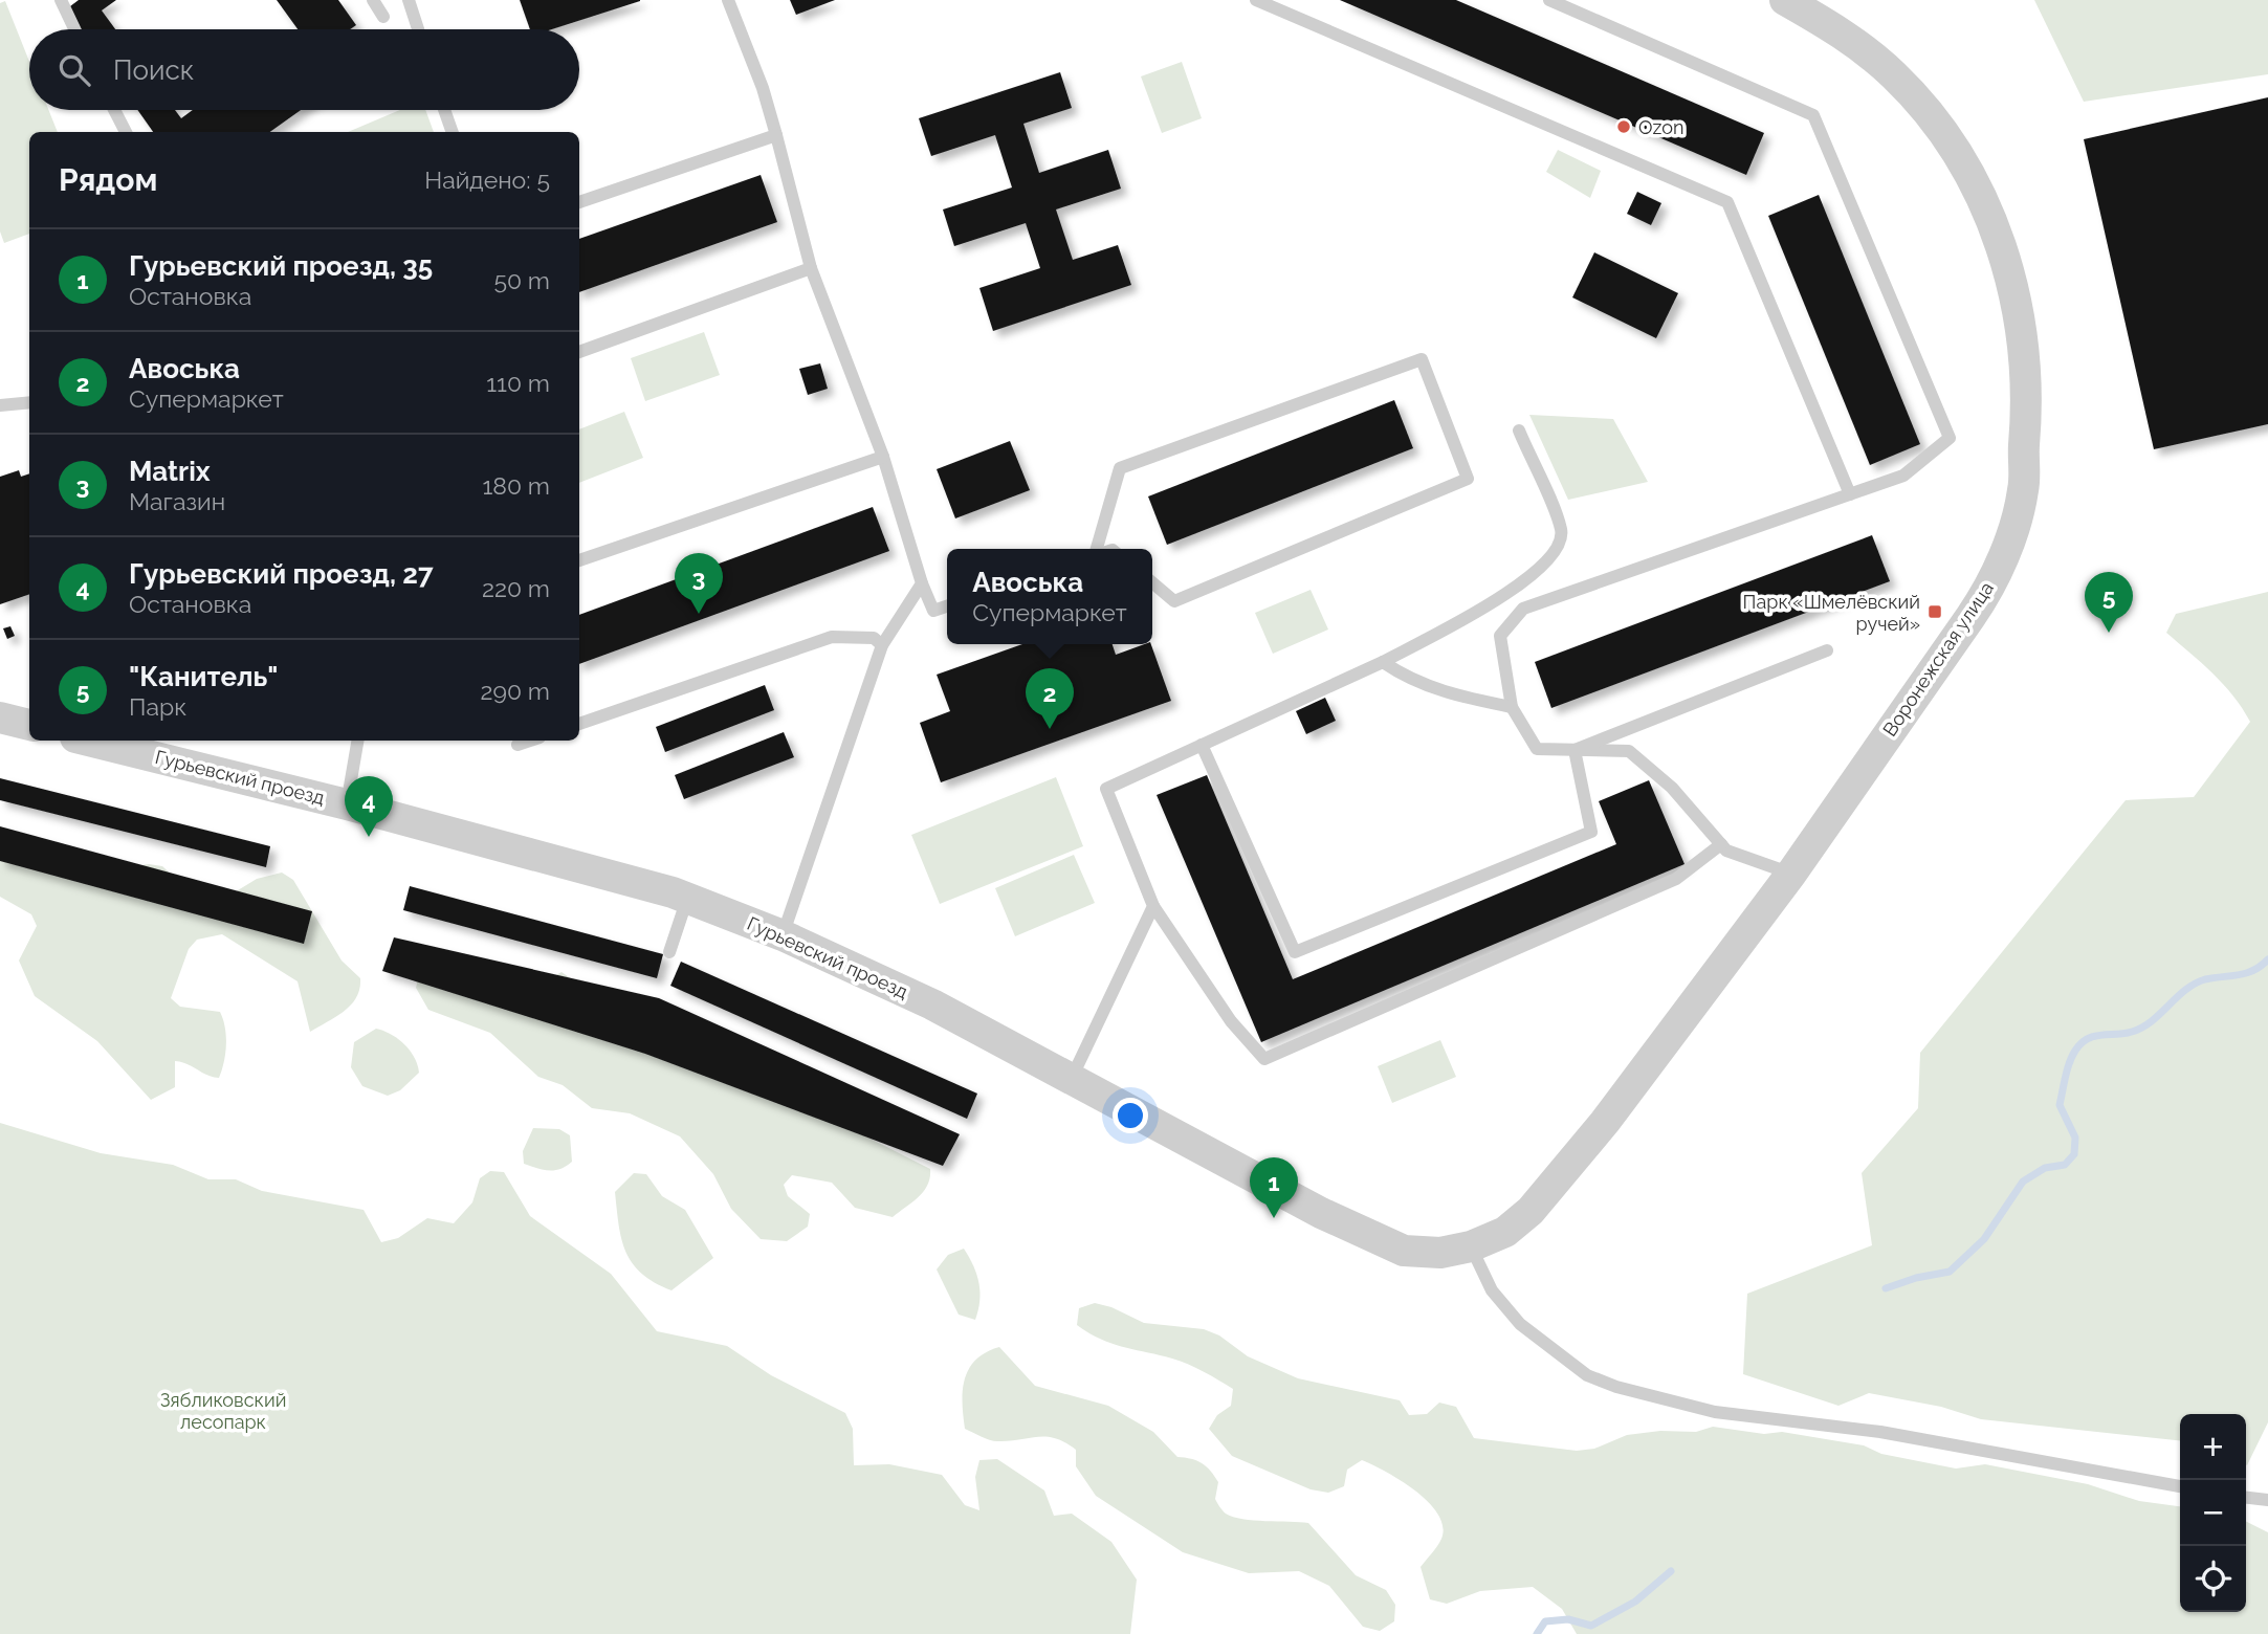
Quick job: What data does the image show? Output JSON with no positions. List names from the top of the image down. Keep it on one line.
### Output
{"streets":{"street":["Воронежская улица","Гурьевский проезд"]},"crossings":[["Воронежская улица","Гурьевский проезд"]],"parks":["Зябликовский лесопарк"],"places":{"other":["Ozon"],"transit":["Парк «Шмелёвский ручей»"]},"page":{"search":"Поиск","heading":["Рядом","Найдено: 5"],"list":[{"mark":"1","name":"Гурьевский проезд, 35","note":"Остановка","value":"50 m"},{"mark":"2","name":"Авоська","note":"Супермаркет","value":"110 m"},{"mark":"3","name":"Matrix","note":"Магазин","value":"180 m"},{"mark":"4","name":"Гурьевский проезд, 27","note":"Остановка","value":"220 m"},{"mark":"5","name":"\"Канитель\"","note":"Парк","value":"290 m"}],"popup":["Авоська","Супермаркет"],"pins":["3","5","2","4","1"],"map_buttons":["+","−"]}}
